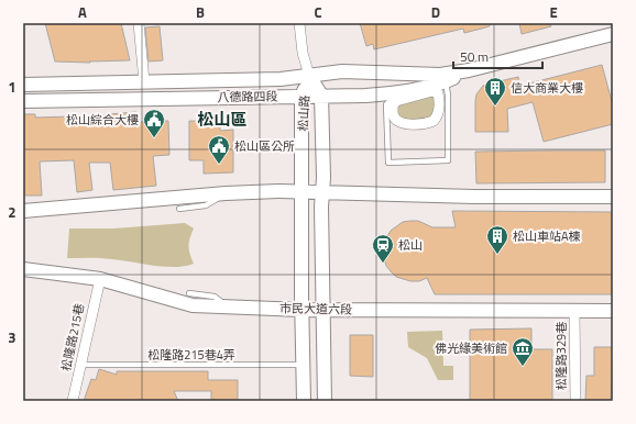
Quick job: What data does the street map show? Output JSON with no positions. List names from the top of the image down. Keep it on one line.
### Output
{"streets":{"main road":["八德路四段","松山路","市民大道六段"],"street":["松隆路215巷","松隆路329巷"],"lane":["松隆路215巷4弄"]},"crossings":[["八德路四段","松山路"],["松山路","市民大道六段"],["松山路","松隆路215巷4弄"],["市民大道六段","松隆路215巷"],["市民大道六段","松隆路329巷"],["松隆路215巷","松隆路215巷4弄"]],"districts":["松山區"],"places":{"building":["信大商業大樓","松山車站A棟"],"public building":["松山綜合大樓","松山區公所"],"station":["松山"],"museum":["佛光緣美術館"]},"scale_bar":"50 m","grid":{"columns":["A","B","C","D","E"],"rows":["1","2","3"]}}
